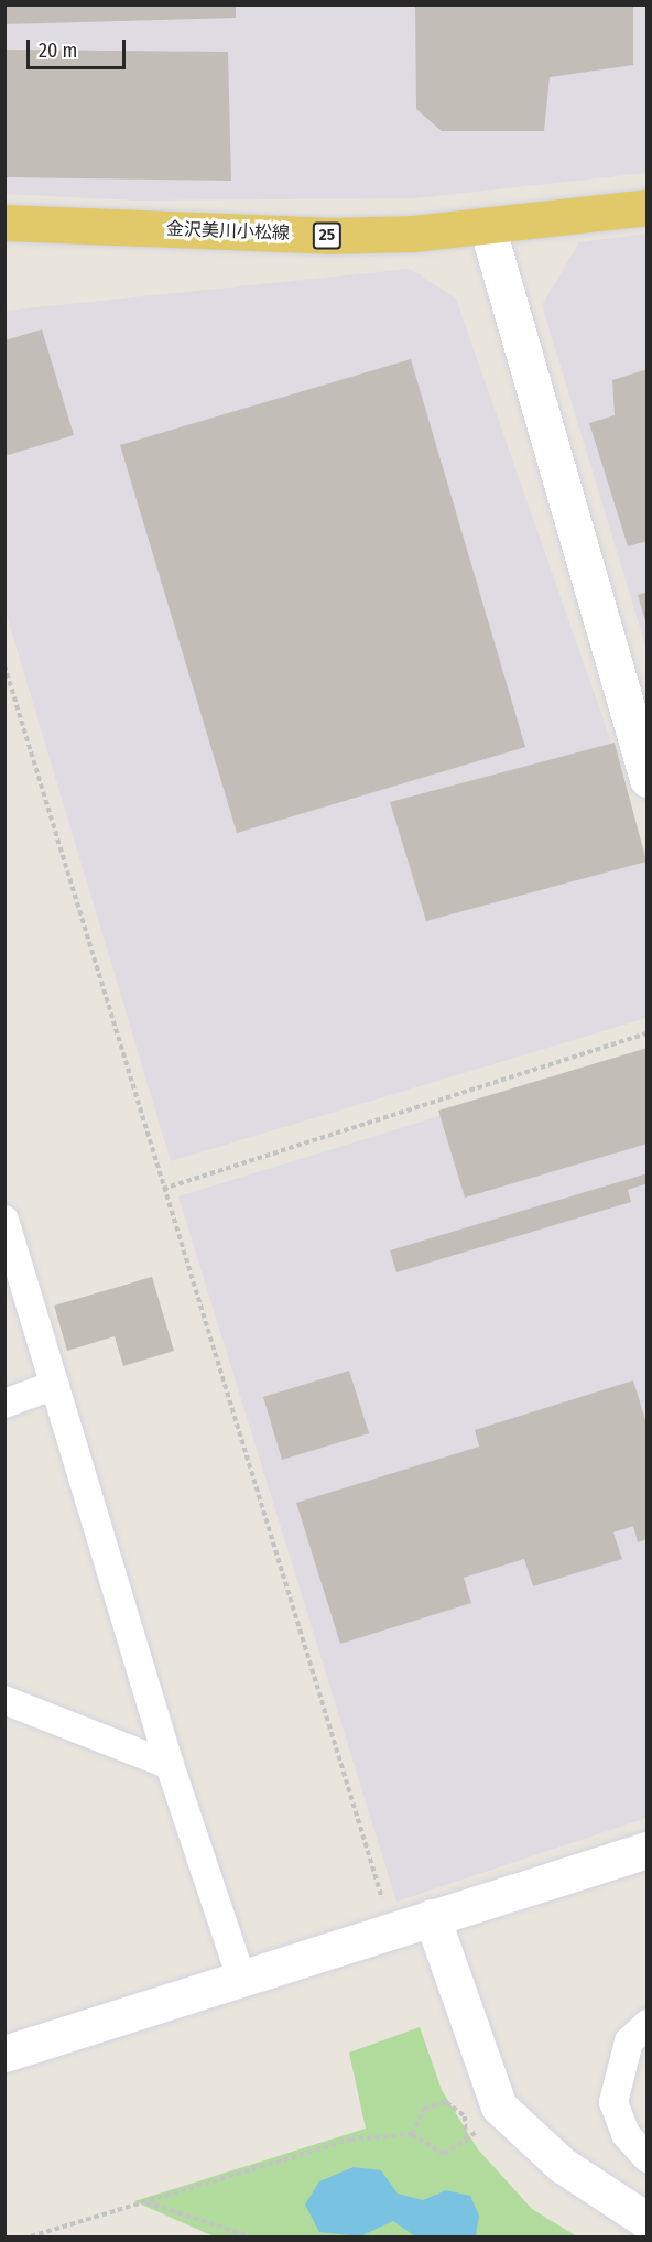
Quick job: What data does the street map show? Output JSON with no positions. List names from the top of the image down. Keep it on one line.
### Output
{"streets":{"main road":["金沢美川小松線","25"]},"scale_bar":"20 m"}
